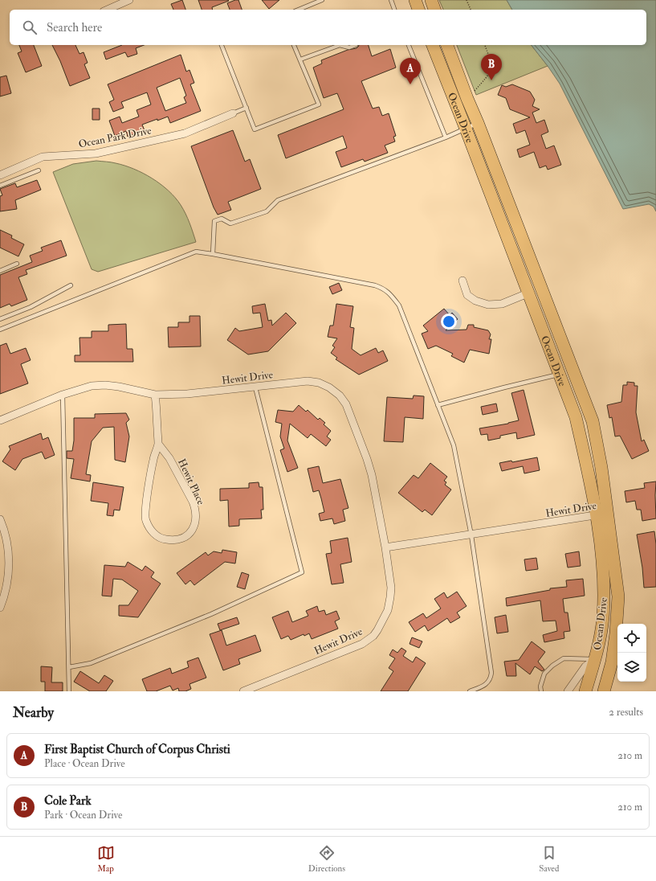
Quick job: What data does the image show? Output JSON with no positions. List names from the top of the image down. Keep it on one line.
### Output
{"streets":{"main road":["Ocean Drive"],"street":["Ocean Park Drive","Hewit Drive","Hewit Place"]},"crossings":[["Ocean Drive","Hewit Drive"],["Hewit Drive","Hewit Place"]],"page":{"search":"Search here","pins":["B","A"],"heading":["Nearby","2 results"],"list":[{"mark":"A","name":"First Baptist Church of Corpus Christi","note":"Place · Ocean Drive","value":"210 m"},{"mark":"B","name":"Cole Park","note":"Park · Ocean Drive","value":"210 m"}],"nav":["Map","Directions","Saved"]}}
